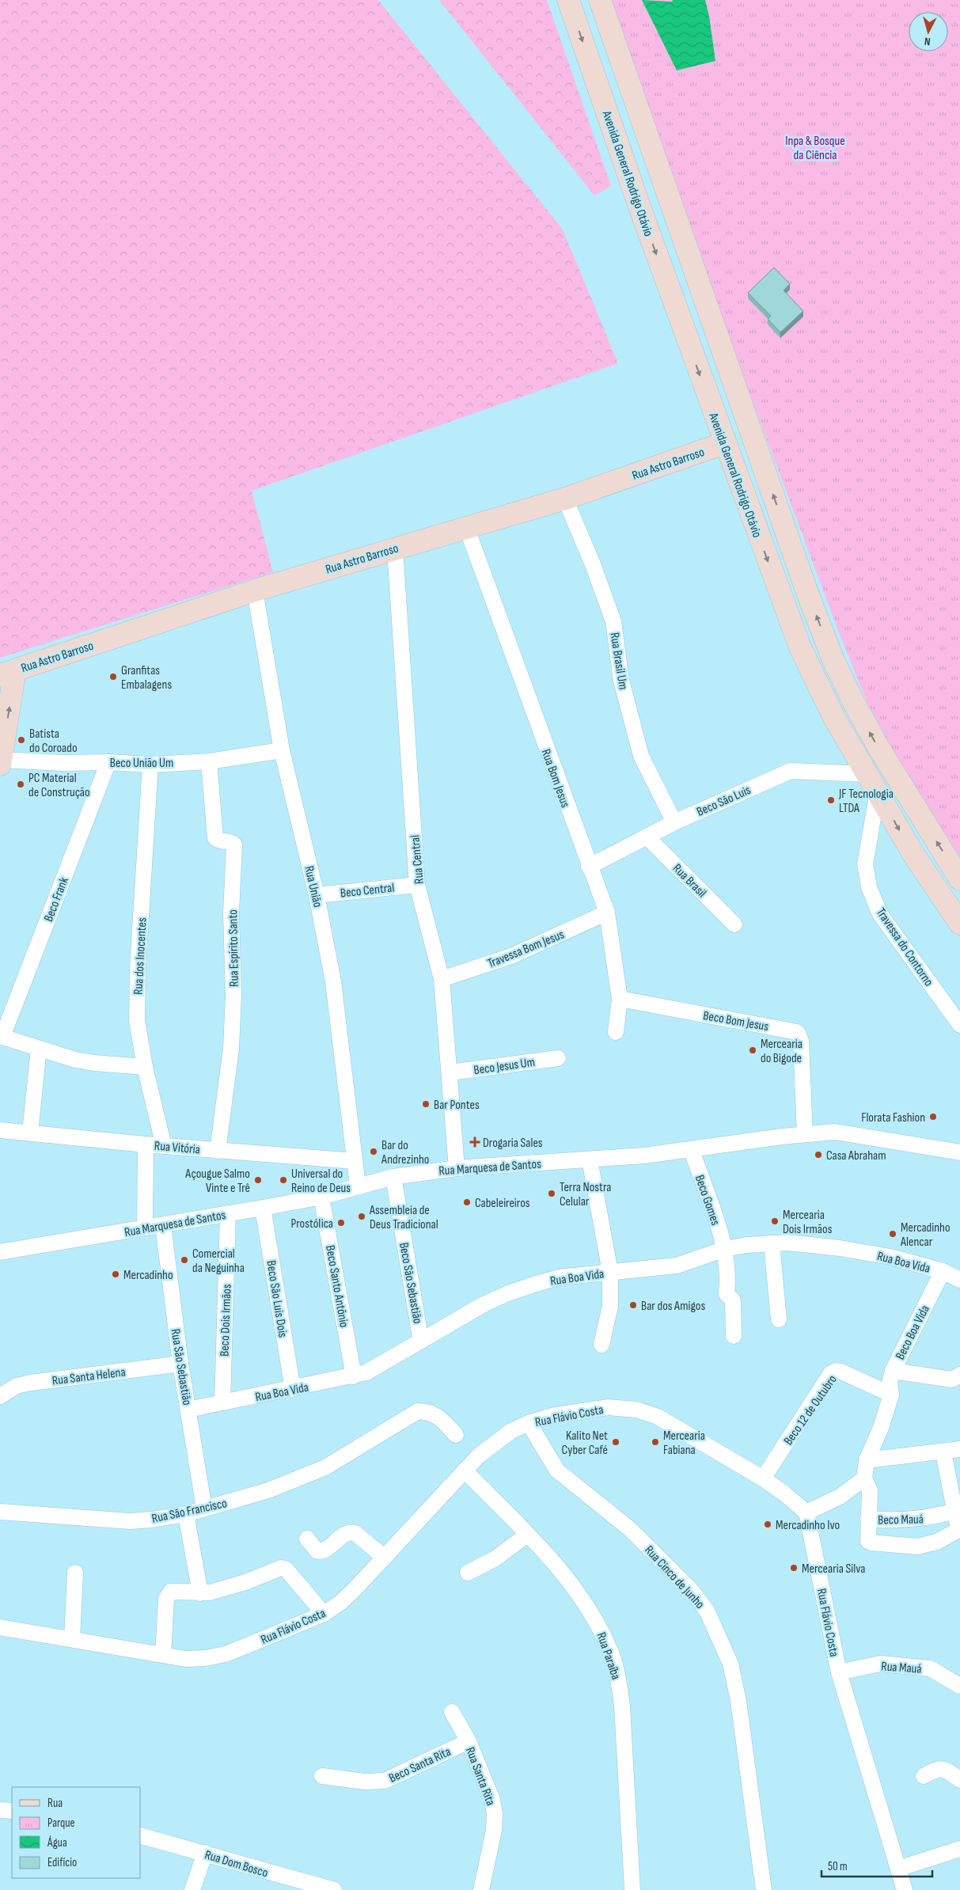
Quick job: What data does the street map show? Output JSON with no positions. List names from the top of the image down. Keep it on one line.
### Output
{"streets":{"main road":["Avenida General Rodrigo Otávio","Rua Astro Barroso"],"street":["Rua Brasil Um","Beco União Um","Rua Bom Jesus","Beco São Luis","Rua Central","Rua Brasil","Rua União","Beco Central","Beco Frank","Travessa do Contorno","Rua Espírito Santo","Travessa Bom Jesus","Rua dos Inocentes","Beco Bom Jesus","Beco Jesus Um","Rua Vitória","Rua Marquesa de Santos","Beco Gomes","Rua Boa Vida","Beco São Sebastião","Beco Santo Antônio","Beco São Luis Dois","Beco Dois Irmãos","Beco Boa Vida","Rua São Sebastião","Rua Santa Helena","Beco 12 de Outubro","Rua Flávio Costa","Rua São Francisco","Beco Mauá","Rua Cinco de Junho","Rua Paraíba","Rua Mauá","Beco Santa Rita","Rua Santa Rita","Rua Dom Bosco"]},"crossings":[["Avenida General Rodrigo Otávio","Rua Astro Barroso"],["Avenida General Rodrigo Otávio","Beco São Luis"],["Avenida General Rodrigo Otávio","Travessa do Contorno"],["Rua Astro Barroso","Rua Brasil Um"],["Rua Astro Barroso","Rua Bom Jesus"],["Rua Astro Barroso","Rua Central"],["Rua Astro Barroso","Rua União"],["Rua Brasil Um","Beco São Luis"],["Beco União Um","Rua União"],["Beco União Um","Beco Frank"],["Beco União Um","Rua Espírito Santo"],["Beco União Um","Rua dos Inocentes"],["Rua Bom Jesus","Beco São Luis"],["Rua Bom Jesus","Travessa Bom Jesus"],["Rua Bom Jesus","Beco Bom Jesus"],["Beco São Luis","Rua Brasil"],["Beco São Luis","Travessa do Contorno"],["Rua Central","Beco Central"],["Rua Central","Travessa Bom Jesus"],["Rua Central","Beco Jesus Um"],["Rua Central","Rua Marquesa de Santos"],["Rua União","Beco Central"],["Rua União","Rua Vitória"],["Rua União","Rua Marquesa de Santos"],["Rua Espírito Santo","Rua Vitória"],["Rua dos Inocentes","Rua Vitória"],["Beco Bom Jesus","Rua Marquesa de Santos"],["Rua Marquesa de Santos","Beco Gomes"],["Rua Marquesa de Santos","Beco São Sebastião"],["Rua Marquesa de Santos","Beco Santo Antônio"],["Rua Marquesa de Santos","Beco São Luis Dois"],["Rua Marquesa de Santos","Beco Dois Irmãos"],["Rua Marquesa de Santos","Rua São Sebastião"],["Beco Gomes","Rua Boa Vida"],["Rua Boa Vida","Beco São Sebastião"],["Rua Boa Vida","Beco Santo Antônio"],["Rua Boa Vida","Beco São Luis Dois"],["Rua Boa Vida","Beco Dois Irmãos"],["Rua Boa Vida","Beco Boa Vida"],["Rua Boa Vida","Rua São Sebastião"],["Beco Boa Vida","Beco 12 de Outubro"],["Beco Boa Vida","Beco Mauá"],["Rua São Sebastião","Rua Santa Helena"],["Rua São Sebastião","Rua São Francisco"],["Beco 12 de Outubro","Rua Flávio Costa"],["Rua Flávio Costa","Rua Cinco de Junho"],["Rua Flávio Costa","Rua Paraíba"],["Rua Flávio Costa","Rua Mauá"],["Beco Santa Rita","Rua Santa Rita"]],"parks":["Inpa & Bosque da Ciência"],"places":{"other":["Granfitas Embalagens","Batista do Coroado","PC Material de Construção","JF Tecnologia LTDA","Mercearia do Bigode","Bar Pontes","Florata Fashion","Bar do Andrezinho","Casa Abraham","Açougue Salmo Vinte e Trê","Universal do Reino de Deus","Terra Nostra Celular","Cabeleireiros","Assembleia de Deus Tradicional","Mercearia Dois Irmãos","Prostólica","Mercadinho Alencar","Comercial da Neguinha","Mercadinho","Bar dos Amigos","Kalito Net Cyber Café","Mercearia Fabiana","Mercadinho Ivo","Mercearia Silva"],"health":["Drogaria Sales"]},"legend":["Rua","Parque","Água","Edifício"],"scale_bar":"50 m","north":"bottom"}
